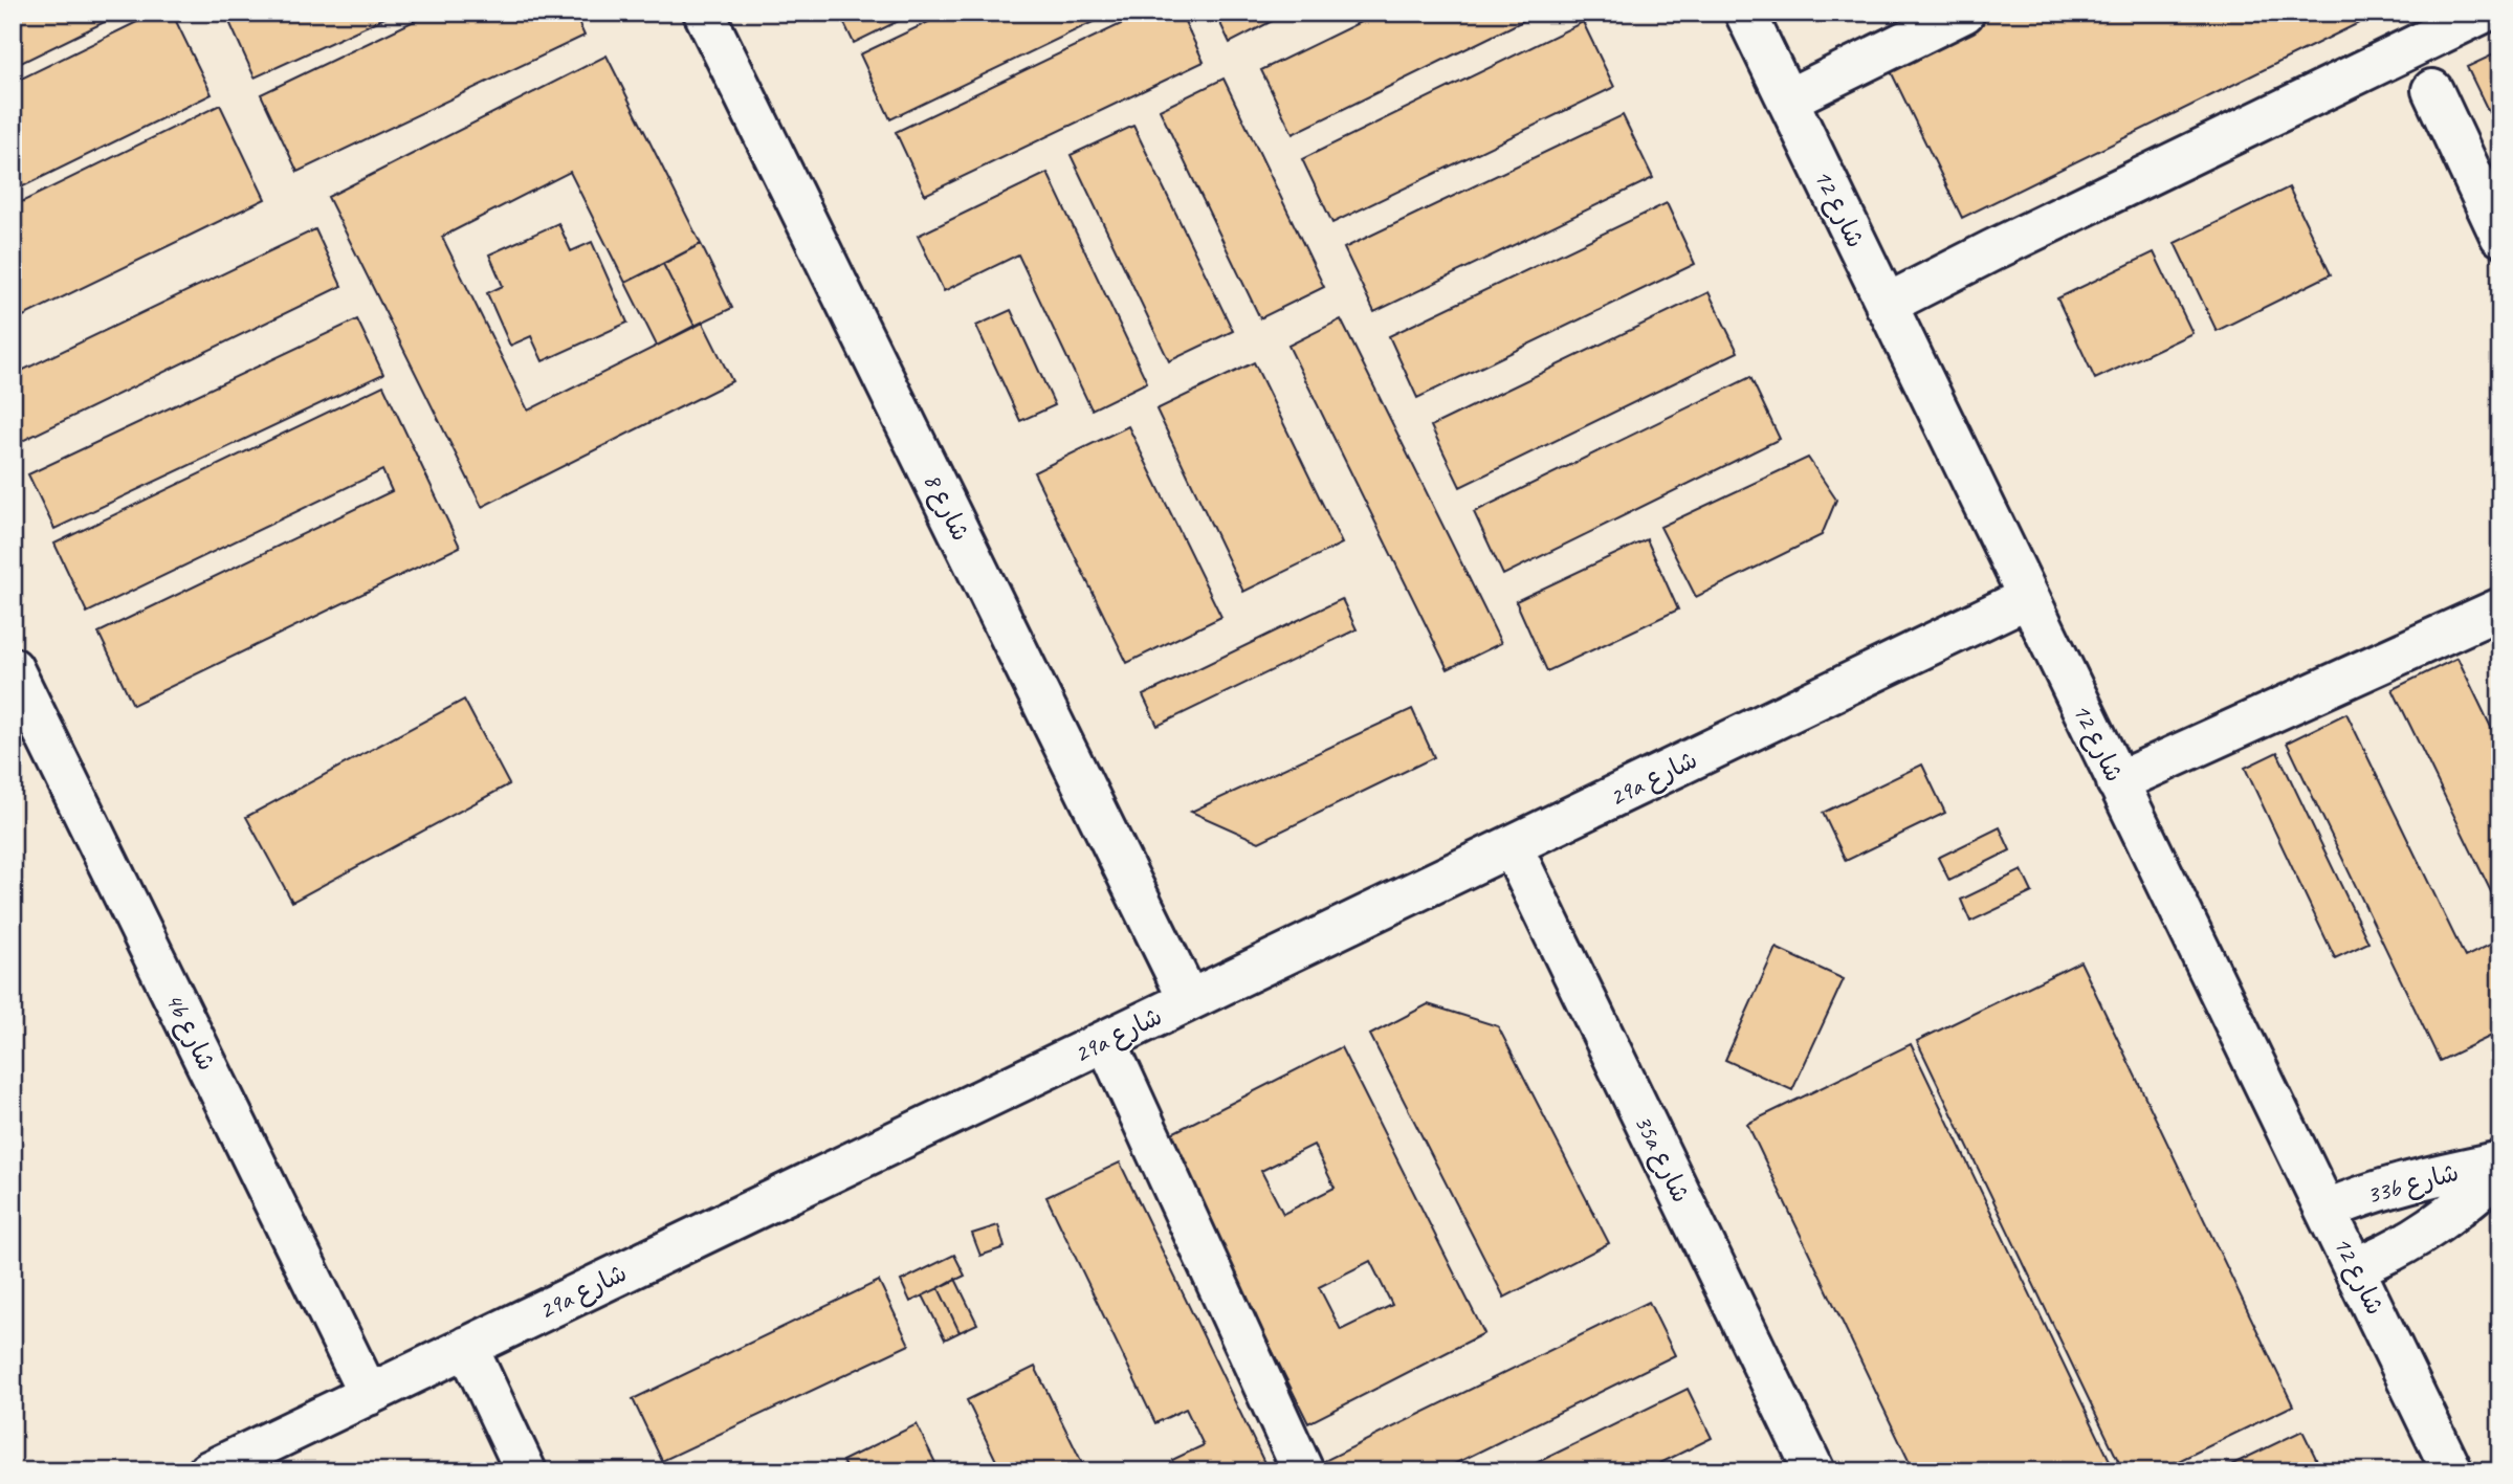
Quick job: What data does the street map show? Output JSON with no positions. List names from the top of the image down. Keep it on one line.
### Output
{"streets":{"street":["شارع 12","شارع 8","29a شارع","4b شارع","35a شارع","33b شارع"]},"crossings":[["شارع 12","29a شارع"],["شارع 12","33b شارع"],["شارع 8","29a شارع"],["29a شارع","4b شارع"],["29a شارع","35a شارع"]]}
